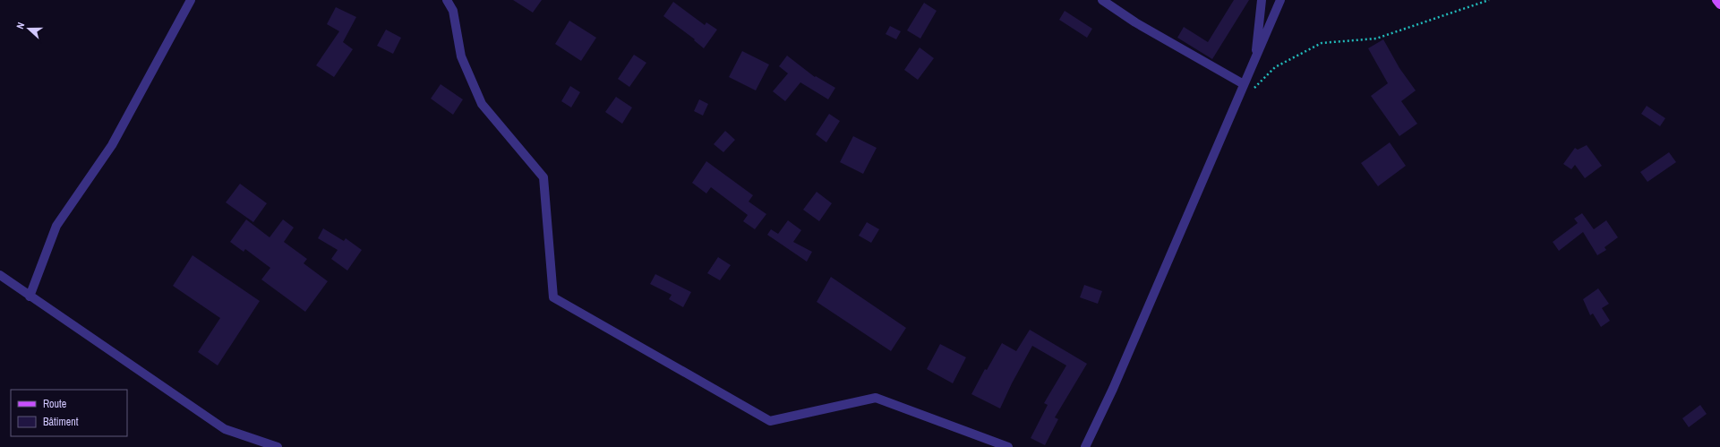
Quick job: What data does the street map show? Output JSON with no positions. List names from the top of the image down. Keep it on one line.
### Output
{"legend":["Route","Bâtiment"],"north":"left"}
